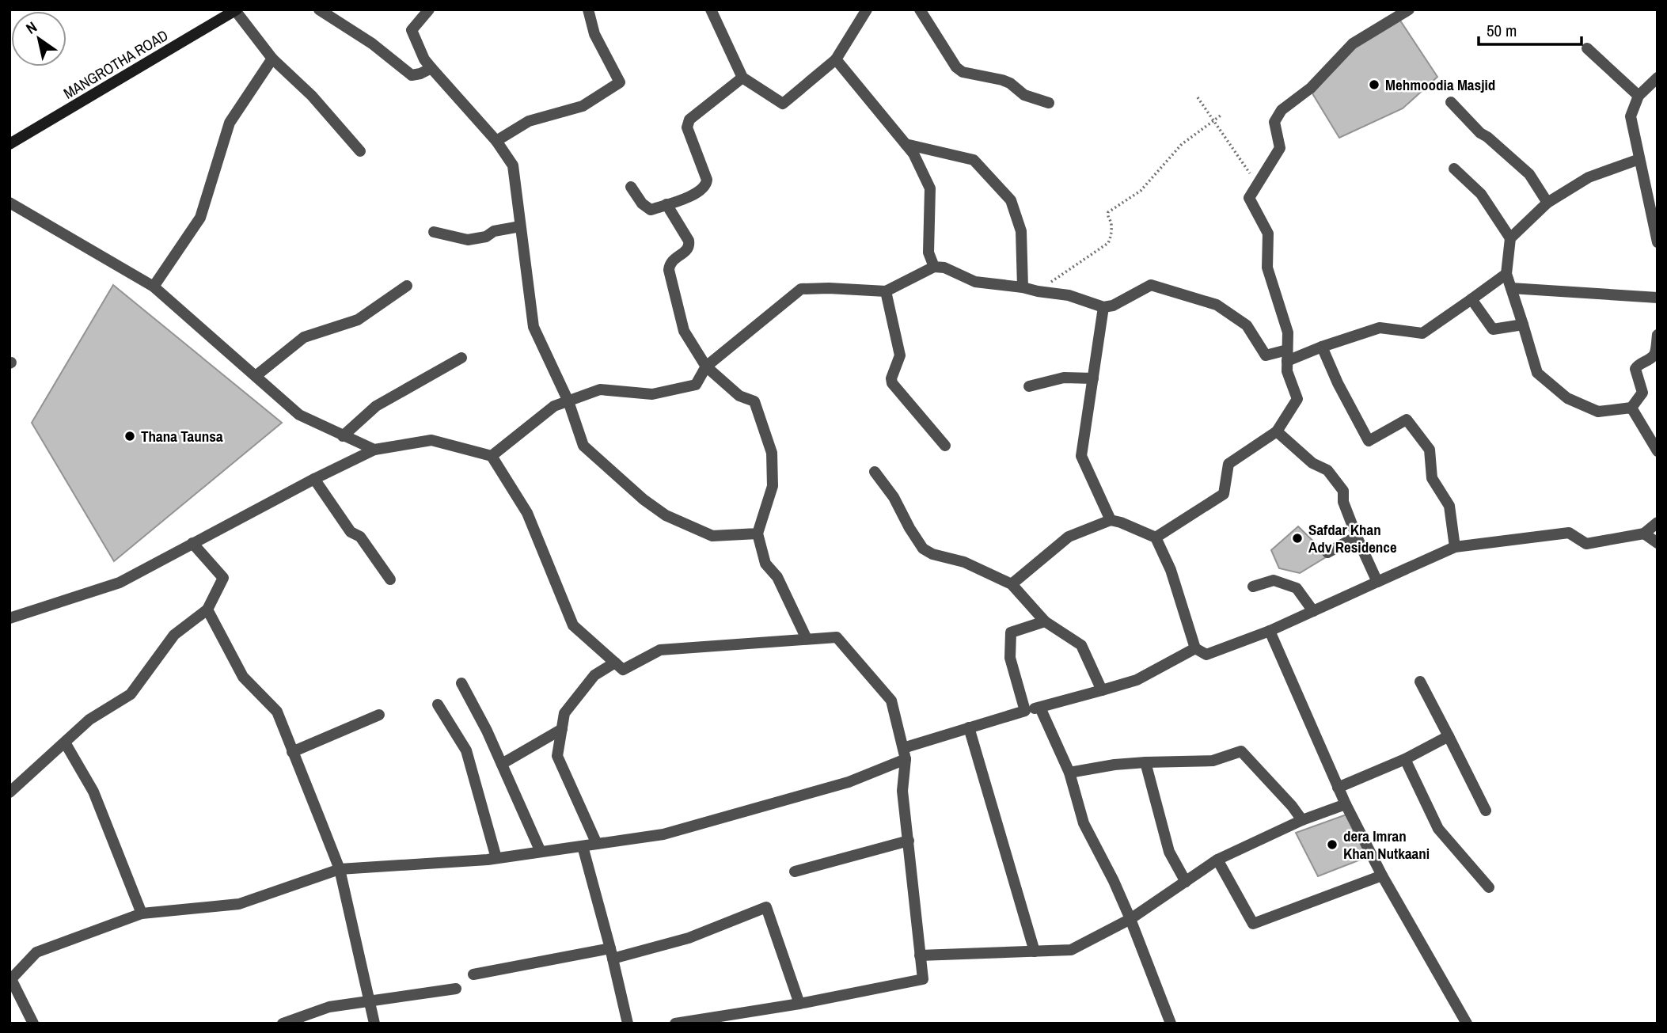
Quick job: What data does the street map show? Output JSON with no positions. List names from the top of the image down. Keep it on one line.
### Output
{"streets":{"main road":["MANGROTHA ROAD"]},"places":["Mehmoodia Masjid","Thana Taunsa","Safdar Khan Adv Residence","dera Imran Khan Nutkaani"],"scale_bar":"50 m","north":"top left"}
